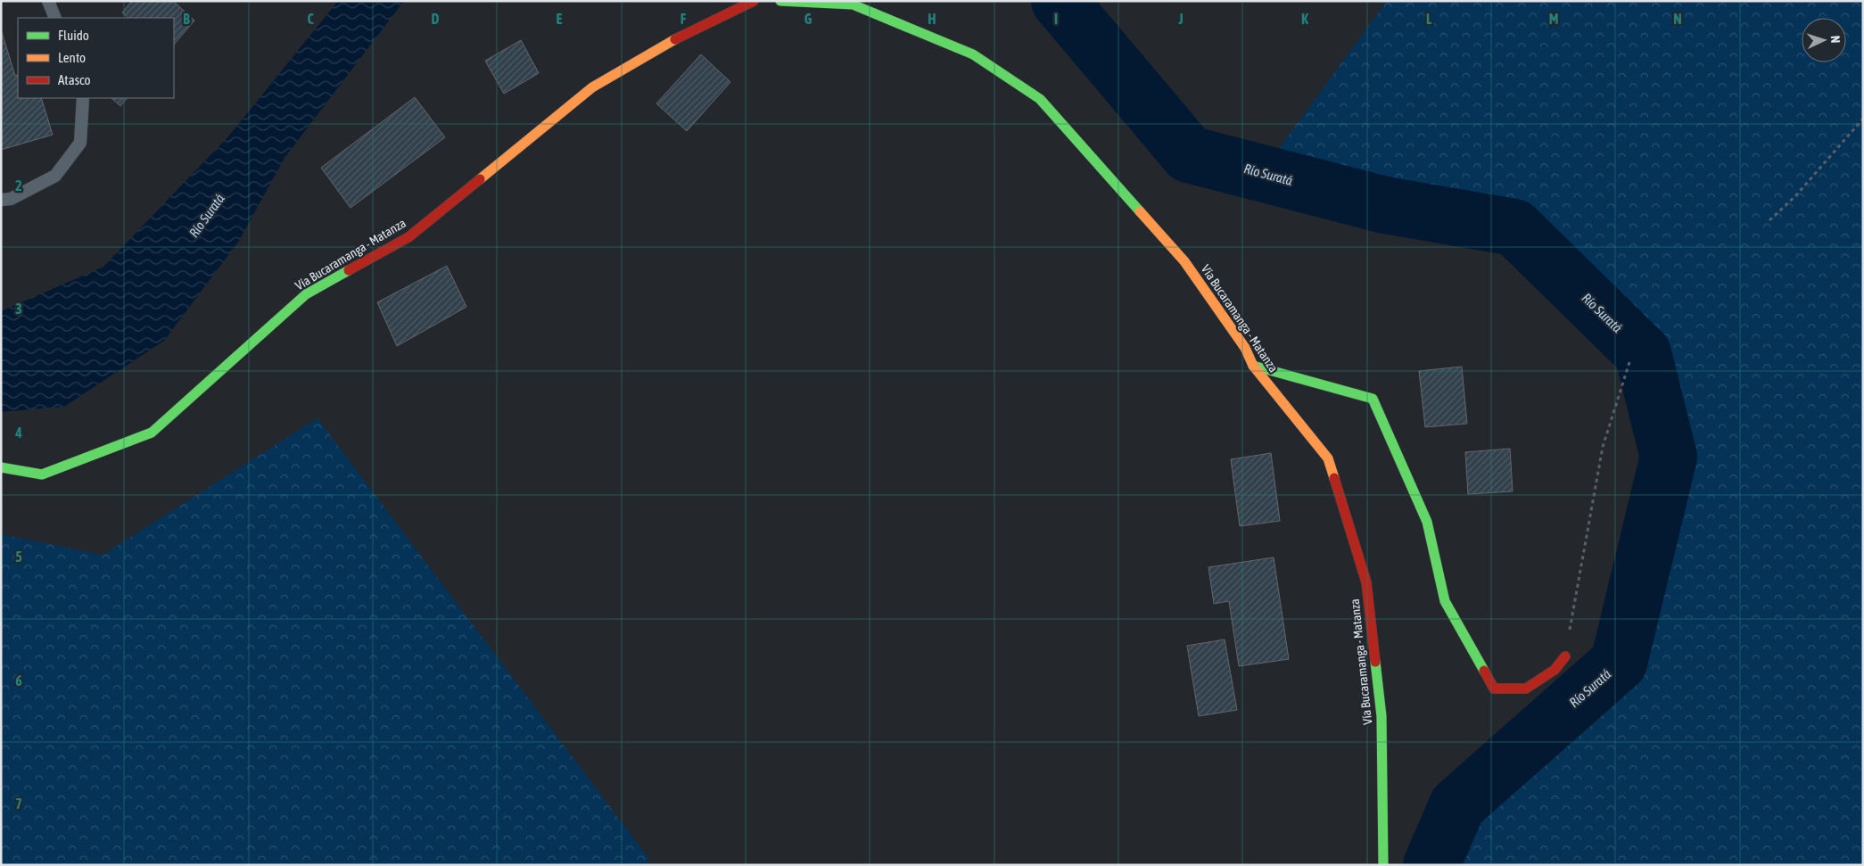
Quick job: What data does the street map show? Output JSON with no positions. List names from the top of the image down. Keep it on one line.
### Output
{"streets":{"street":["Vía Bucaramanga - Matanza"]},"water":["Río Suratá"],"legend":["Fluido","Lento","Atasco"],"north":"right","grid":{"columns":["B","C","D","E","F","G","H","I","J","K","L","M","N"],"rows":["2","3","4","5","6","7"]}}
